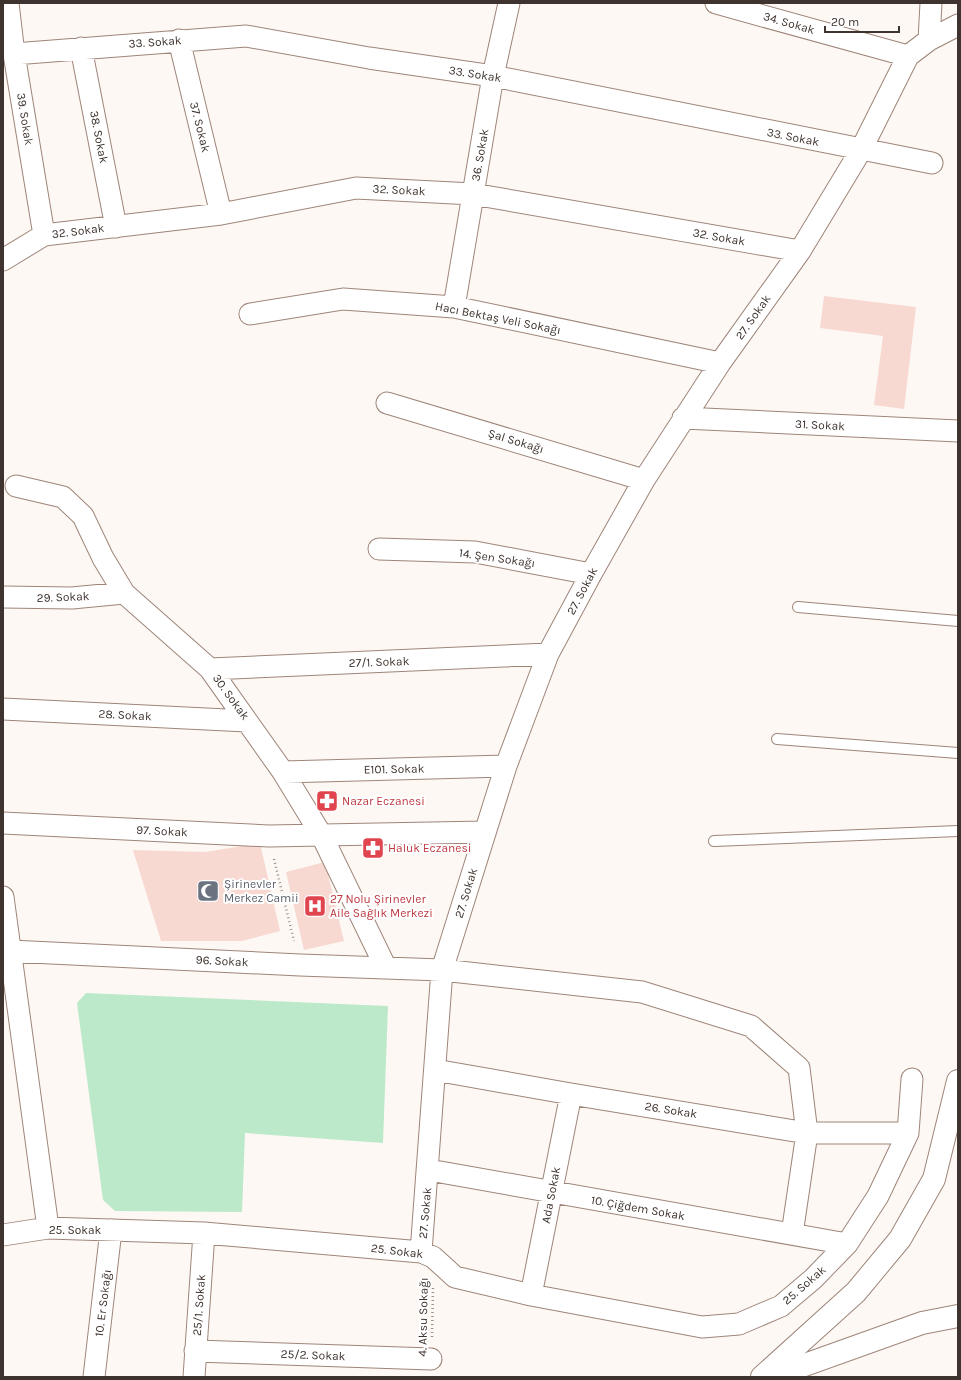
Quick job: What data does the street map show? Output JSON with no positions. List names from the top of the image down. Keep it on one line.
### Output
{"streets":{"street":["34. Sokak","33. Sokak","39. Sokak","37. Sokak","38. Sokak","36. Sokak","32. Sokak","27. Sokak","Hacı Bektaş Veli Sokağı","31. Sokak","Şal Sokağı","14. Şen Sokağı","29. Sokak","27/1. Sokak","30. Sokak","28. Sokak","E101. Sokak","97. Sokak","96. Sokak","26. Sokak","Ada Sokak","10. Çiğdem Sokak","25. Sokak","10. Er Sokağı","25/1. Sokak","25/2. Sokak"],"path":["4. Aksu Sokağı"]},"crossings":[["34. Sokak","27. Sokak"],["33. Sokak","39. Sokak"],["33. Sokak","37. Sokak"],["33. Sokak","38. Sokak"],["33. Sokak","36. Sokak"],["33. Sokak","27. Sokak"],["39. Sokak","32. Sokak"],["37. Sokak","32. Sokak"],["38. Sokak","32. Sokak"],["36. Sokak","32. Sokak"],["36. Sokak","Hacı Bektaş Veli Sokağı"],["32. Sokak","27. Sokak"],["27. Sokak","Hacı Bektaş Veli Sokağı"],["27. Sokak","31. Sokak"],["27. Sokak","Şal Sokağı"],["27. Sokak","14. Şen Sokağı"],["27. Sokak","27/1. Sokak"],["27. Sokak","E101. Sokak"],["27. Sokak","97. Sokak"],["27. Sokak","96. Sokak"],["27. Sokak","26. Sokak"],["27. Sokak","10. Çiğdem Sokak"],["27. Sokak","25. Sokak"],["27. Sokak","4. Aksu Sokağı"],["29. Sokak","30. Sokak"],["27/1. Sokak","30. Sokak"],["30. Sokak","28. Sokak"],["30. Sokak","E101. Sokak"],["30. Sokak","97. Sokak"],["30. Sokak","96. Sokak"],["96. Sokak","26. Sokak"],["96. Sokak","10. Çiğdem Sokak"],["26. Sokak","Ada Sokak"],["26. Sokak","25. Sokak"],["Ada Sokak","10. Çiğdem Sokak"],["Ada Sokak","25. Sokak"],["10. Çiğdem Sokak","25. Sokak"],["25. Sokak","10. Er Sokağı"],["25. Sokak","25/1. Sokak"],["25. Sokak","4. Aksu Sokağı"],["25/1. Sokak","25/2. Sokak"],["4. Aksu Sokağı","25/2. Sokak"]],"places":{"pharmacy":["Nazar Eczanesi","Haluk Eczanesi"],"mosque":["Şirinevler Merkez Camii"],"hospital":["27 Nolu Şirinevler Aile Sağlık Merkezi"]},"scale_bar":"20 m"}
